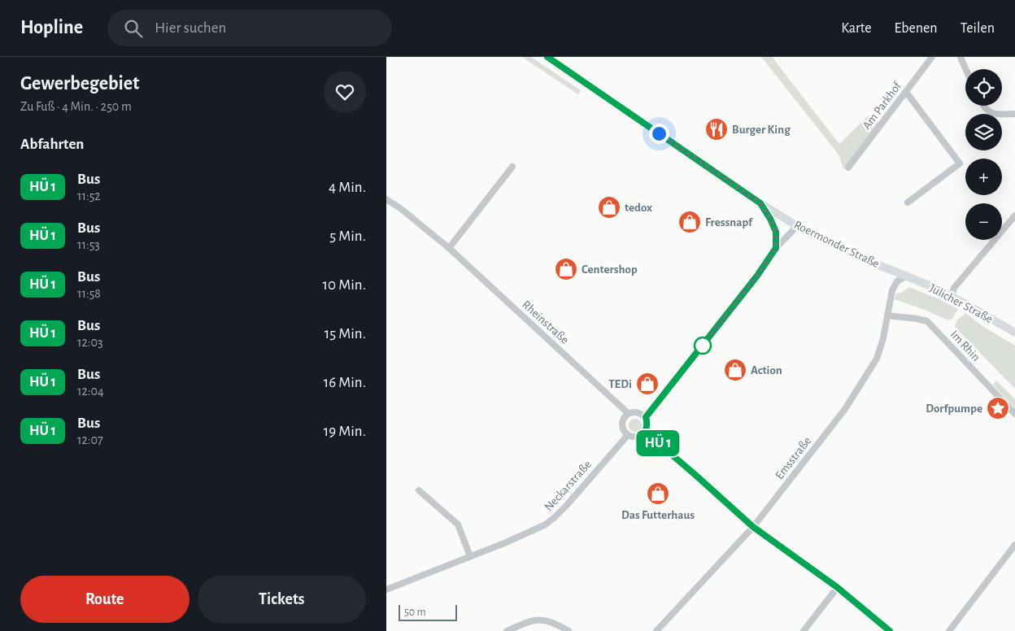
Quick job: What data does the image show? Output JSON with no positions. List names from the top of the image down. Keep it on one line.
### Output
{"streets":{"main road":["Roermonder Straße","Jülicher Straße"],"street":["Am Parkhof","Rheinstraße","Im Rhin","Emsstraße","Neckarstraße"]},"crossings":[["Roermonder Straße","Jülicher Straße"],["Roermonder Straße","Emsstraße"],["Jülicher Straße","Emsstraße"],["Rheinstraße","Neckarstraße"],["Im Rhin","Emsstraße"]],"places":{"restaurant":["Burger King"],"shop":["tedox","Fressnapf","Centershop","Action","TEDi","Das Futterhaus"],"place":["Dorfpumpe"]},"scale_bar":"50 m","page":{"header":"Hopline","search":"Hier suchen","nav":["Karte","Ebenen","Teilen"],"heading":[["Gewerbegebiet","Zu Fuß · 4 Min. · 250 m"],"Abfahrten"],"on_map":"HÜ 1","map_buttons":["+","−"],"list":[{"mark":"HÜ 1","name":"Bus","note":"11:52","value":"4 Min."},{"mark":"HÜ 1","name":"Bus","note":"11:53","value":"5 Min."},{"mark":"HÜ 1","name":"Bus","note":"11:58","value":"10 Min."},{"mark":"HÜ 1","name":"Bus","note":"12:03","value":"15 Min."},{"mark":"HÜ 1","name":"Bus","note":"12:04","value":"16 Min."},{"mark":"HÜ 1","name":"Bus","note":"12:07","value":"19 Min."}],"buttons":["Route","Tickets"],"scale":"50 m"}}
